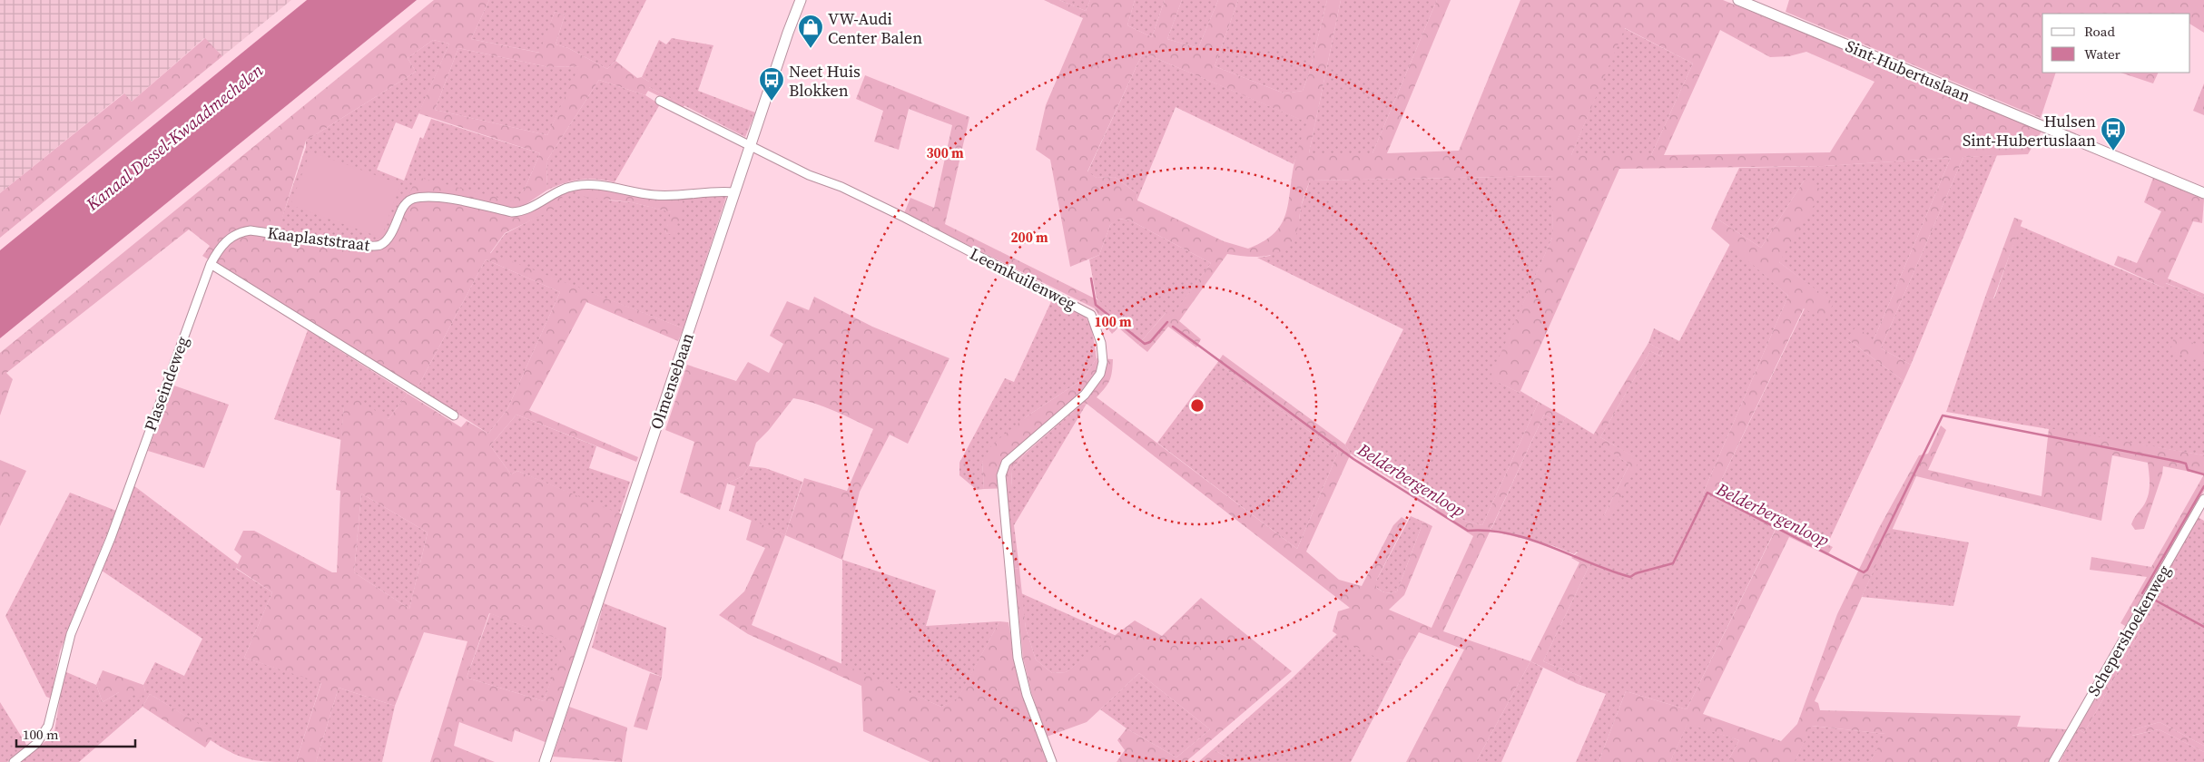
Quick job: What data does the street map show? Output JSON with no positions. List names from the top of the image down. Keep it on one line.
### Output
{"streets":{"street":["Sint-Hubertuslaan","Kaaplaststraat","Leemkuilenweg","Olmensebaan","Plaseindeweg","Schepershoekenweg"]},"crossings":[["Kaaplaststraat","Olmensebaan"],["Kaaplaststraat","Plaseindeweg"],["Leemkuilenweg","Olmensebaan"]],"water":["Kanaal Dessel-Kwaadmechelen","Belderbergenloop"],"places":{"shop":["VW-Audi Center Balen"],"bus stop":["Neet Huis Blokken","Hulsen Sint-Hubertuslaan"]},"legend":["Road","Water"],"scale_bar":"100 m","rings":["300 m","200 m","100 m"]}
